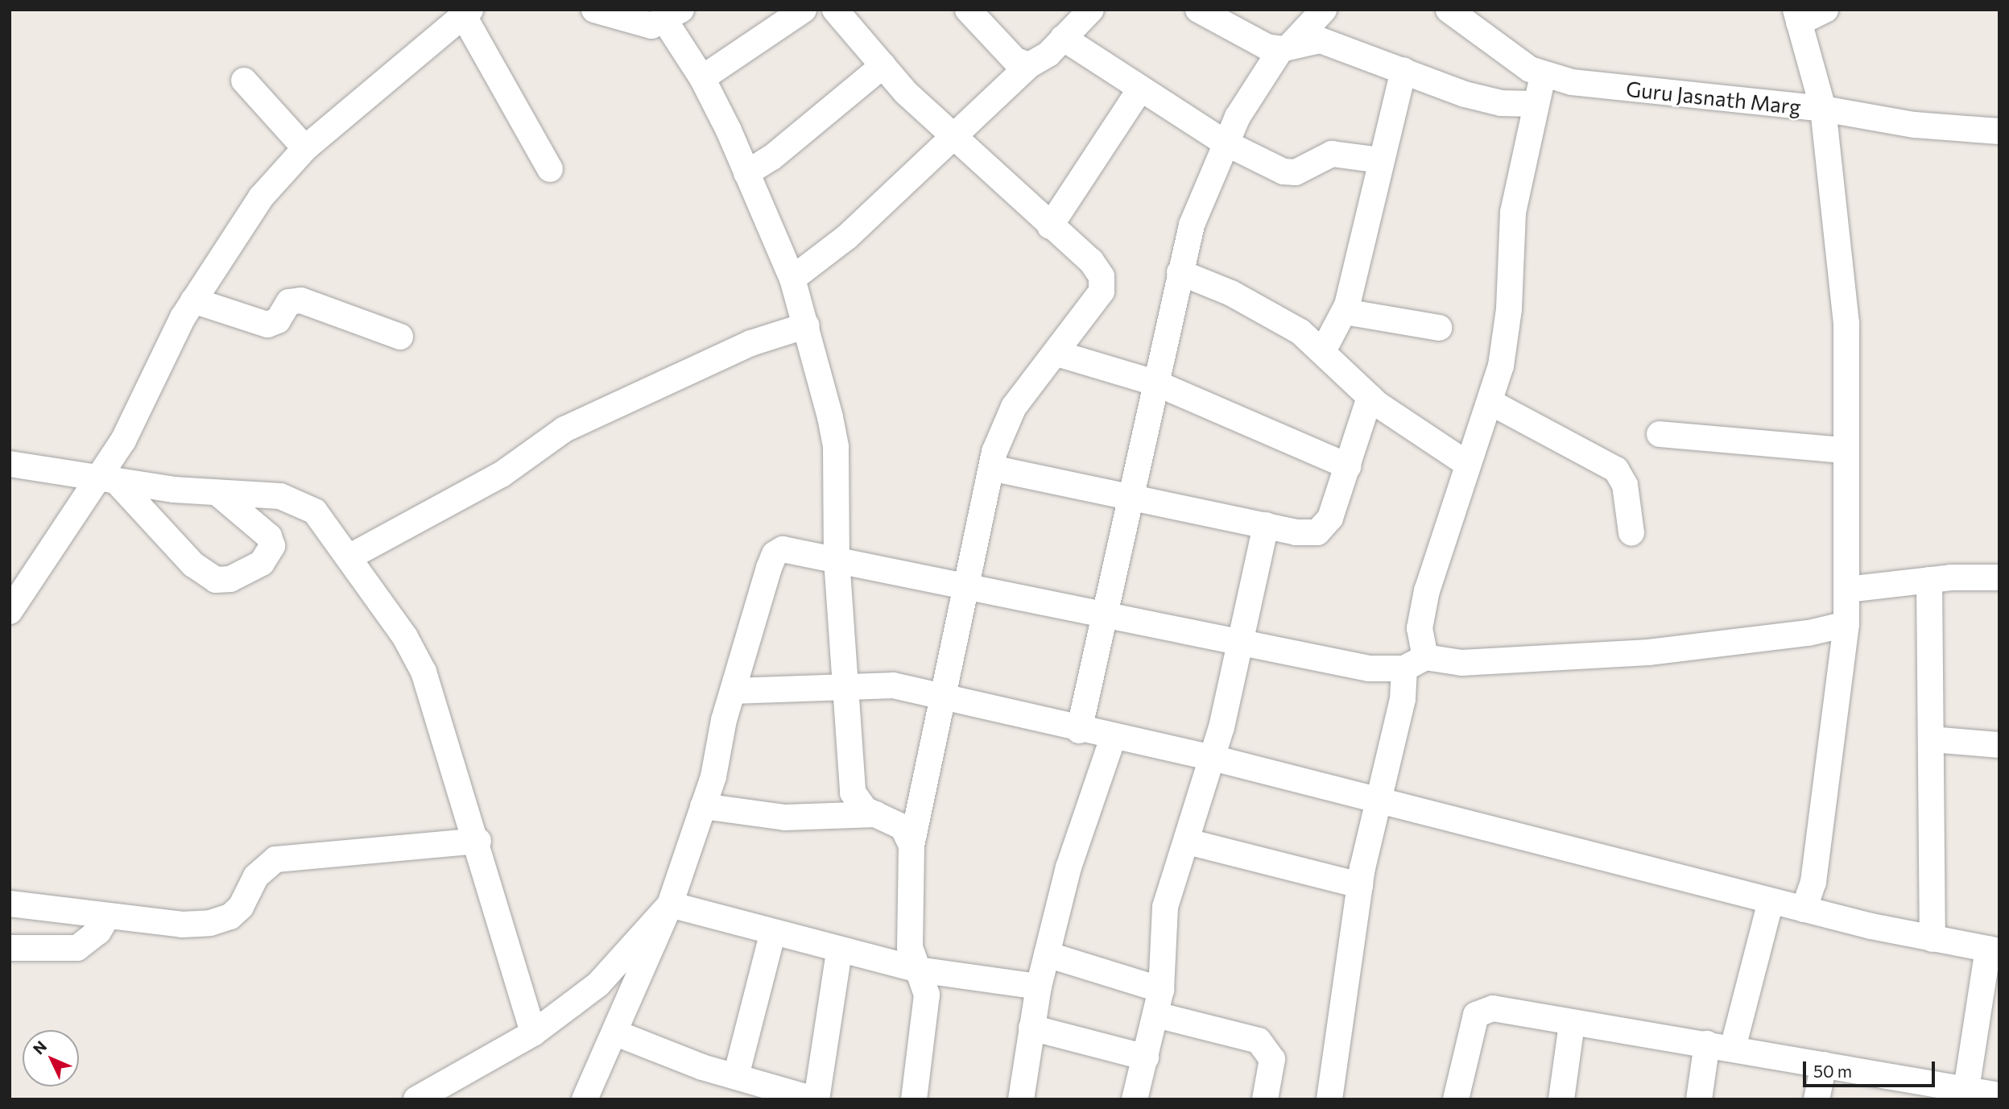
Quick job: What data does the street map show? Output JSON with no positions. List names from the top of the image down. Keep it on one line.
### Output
{"streets":{"street":["Guru Jasnath Marg"]},"scale_bar":"50 m","north":"top left"}
